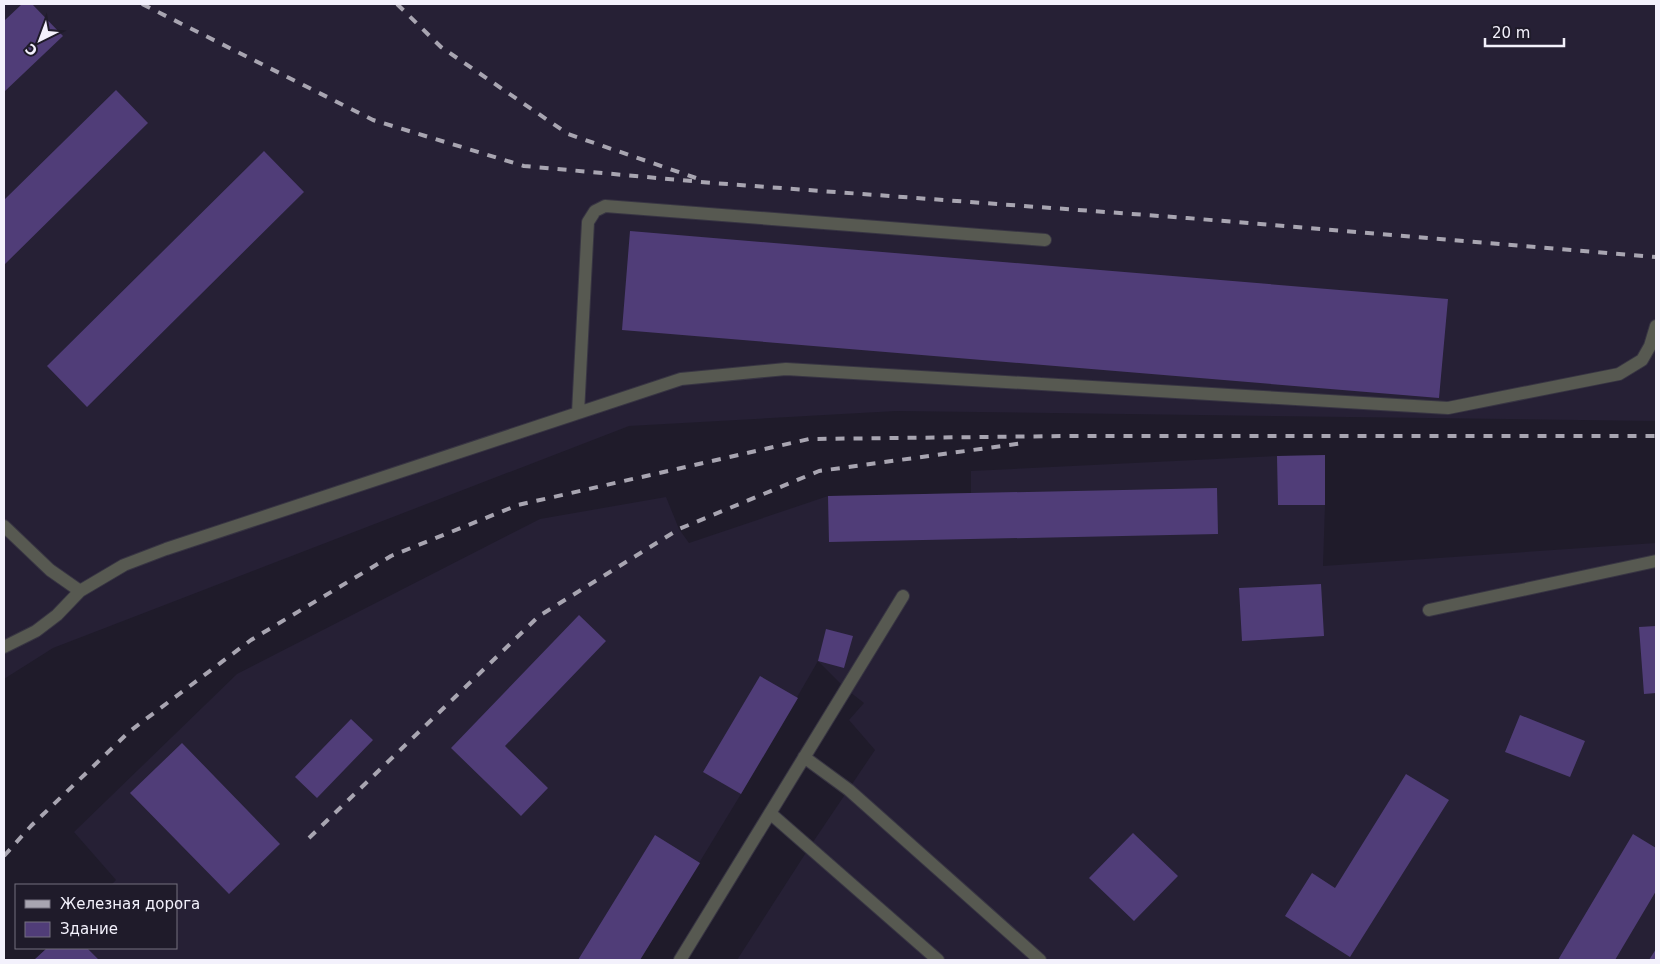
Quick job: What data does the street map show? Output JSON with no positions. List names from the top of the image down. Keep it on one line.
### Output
{"legend":["Железная дорога","Здание"],"scale_bar":"20 m","north":"bottom left"}
